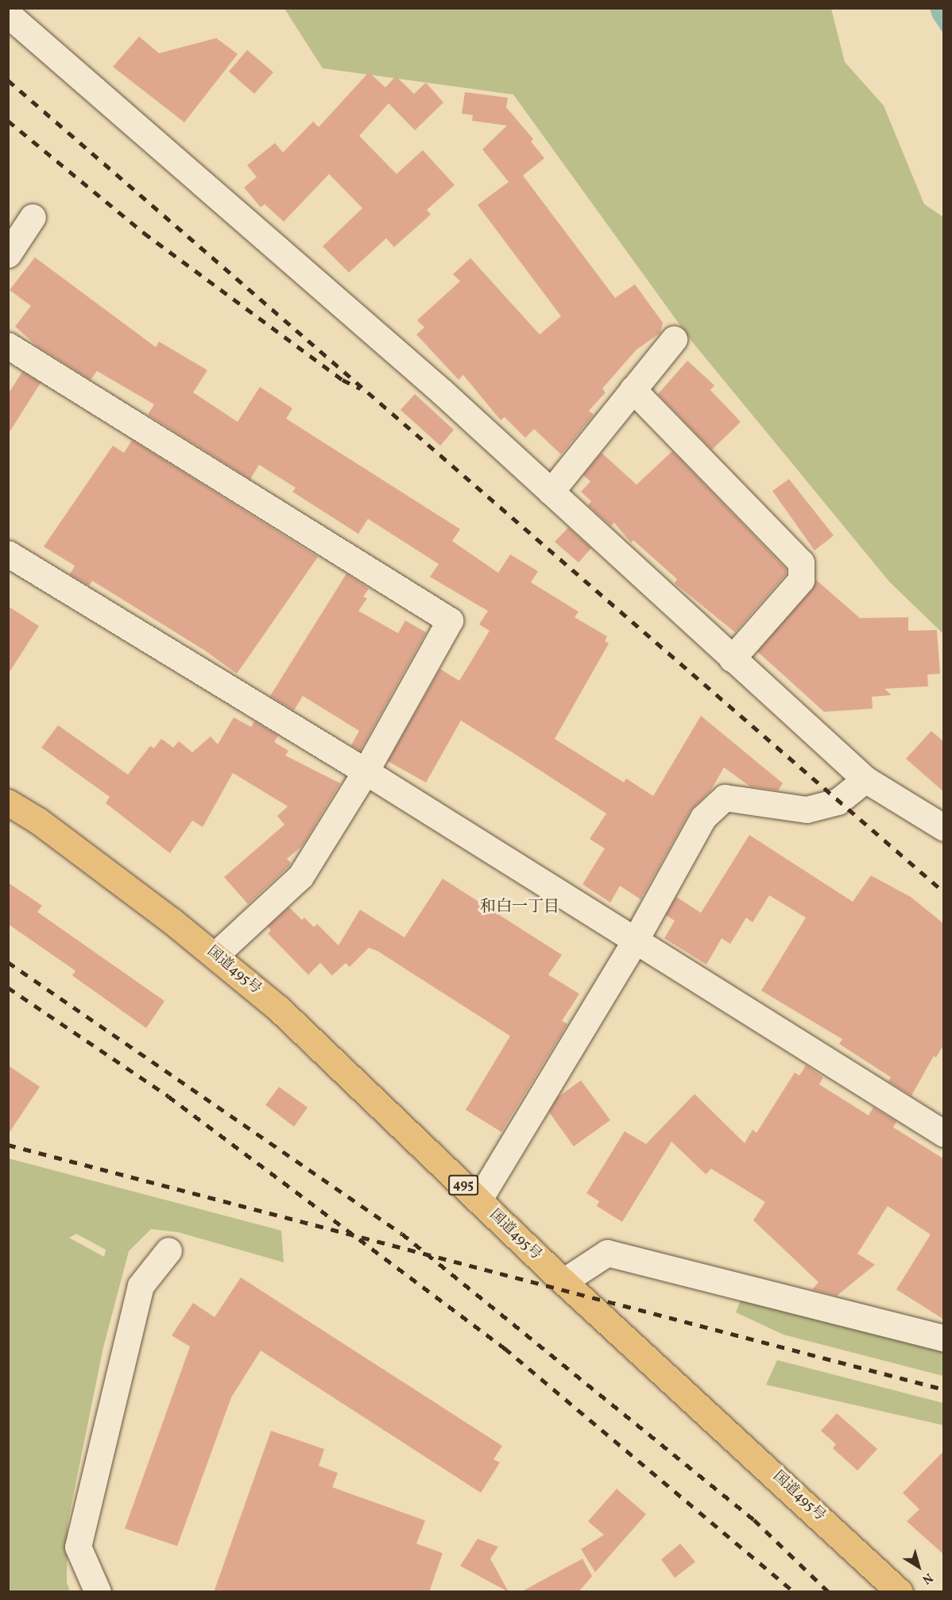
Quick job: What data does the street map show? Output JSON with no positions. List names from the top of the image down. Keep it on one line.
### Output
{"streets":{"highway":["国道495号","495"]},"districts":["和白一丁目"],"north":"bottom right"}
